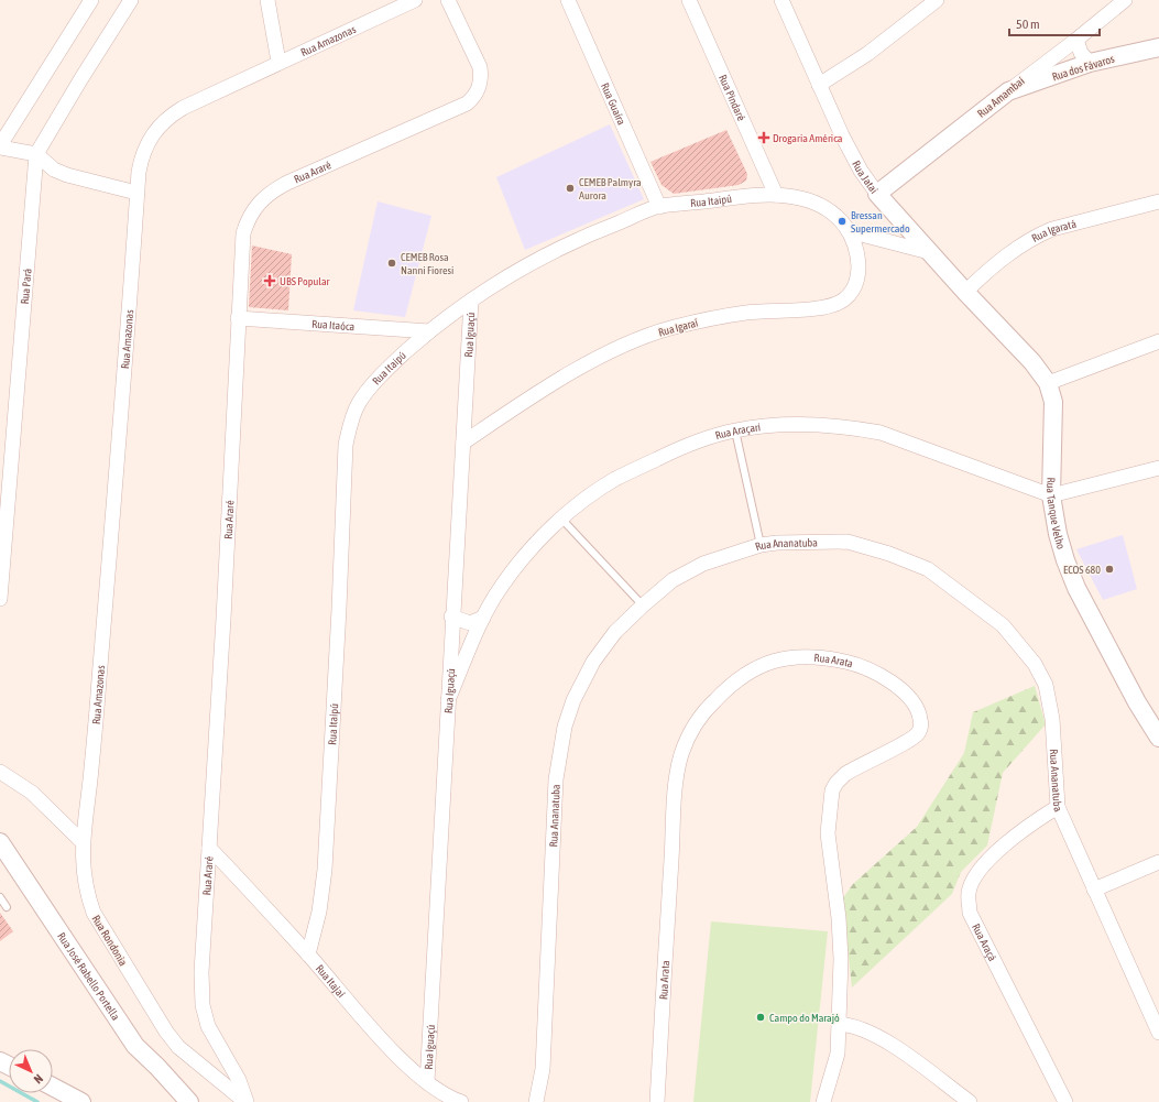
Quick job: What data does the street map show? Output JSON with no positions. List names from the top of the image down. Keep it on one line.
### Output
{"streets":{"street":["Rua Amazonas","Rua dos Fávaros","Rua Amambaí","Rua Pindaré","Rua Guaíra","Rua Araré","Rua Jataí","Rua Itaipú","Rua Igaratá","Rua Pará","Rua Itaóca","Rua Igaraí","Rua Iguaçú","Rua Araçari","Rua Tanque Velho","Rua Ananatuba","Rua Arata","Rua Rondonia","Rua Araçá","Rua José Rabello Portella","Rua Itajaí"]},"crossings":[["Rua Amazonas","Rua Rondonia"],["Rua dos Fávaros","Rua Amambaí"],["Rua Amambaí","Rua Jataí"],["Rua Pindaré","Rua Itaipú"],["Rua Guaíra","Rua Itaipú"],["Rua Araré","Rua Itaóca"],["Rua Araré","Rua Rondonia"],["Rua Araré","Rua Itajaí"],["Rua Jataí","Rua Igaratá"],["Rua Jataí","Rua Tanque Velho"],["Rua Itaipú","Rua Itaóca"],["Rua Itaipú","Rua Igaraí"],["Rua Itaipú","Rua Iguaçú"],["Rua Itaipú","Rua Itajaí"],["Rua Igaraí","Rua Iguaçú"],["Rua Iguaçú","Rua Araçari"],["Rua Iguaçú","Rua Itajaí"],["Rua Araçari","Rua Tanque Velho"],["Rua Ananatuba","Rua Araçá"]],"places":{"health":["Drogaria América","UBS Popular"],"other":["CEMEB Palmyra Aurora","Bressan Supermercado","CEMEB Rosa Nanni Fioresi","ECOS 680","Campo do Marajó"]},"scale_bar":"50 m","north":"bottom right"}
